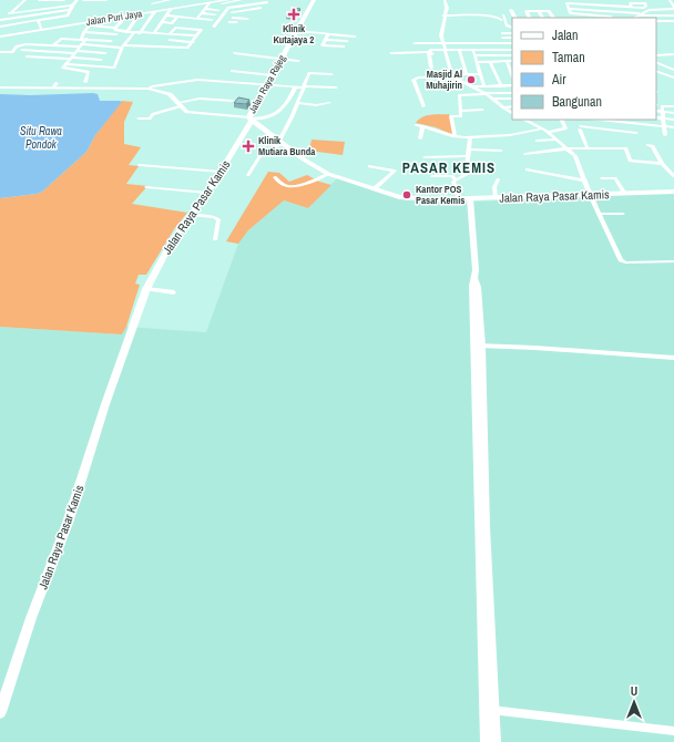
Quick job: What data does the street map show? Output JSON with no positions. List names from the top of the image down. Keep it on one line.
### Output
{"streets":{"main road":["Jalan Raya Rajeg","Jalan Raya Pasar Kamis"],"street":["Jalan Puri Jaya"]},"crossings":[["Jalan Raya Rajeg","Jalan Raya Pasar Kamis"]],"districts":["PASAR KEMIS"],"water":["Situ Rawa Pondok"],"places":{"health":["Klinik Kutajaya 2","Klinik Mutiara Bunda"],"other":["Masjid Al Muhajirin","Kantor POS Pasar Kemis"]},"legend":["Jalan","Taman","Air","Bangunan"],"north":"top"}
